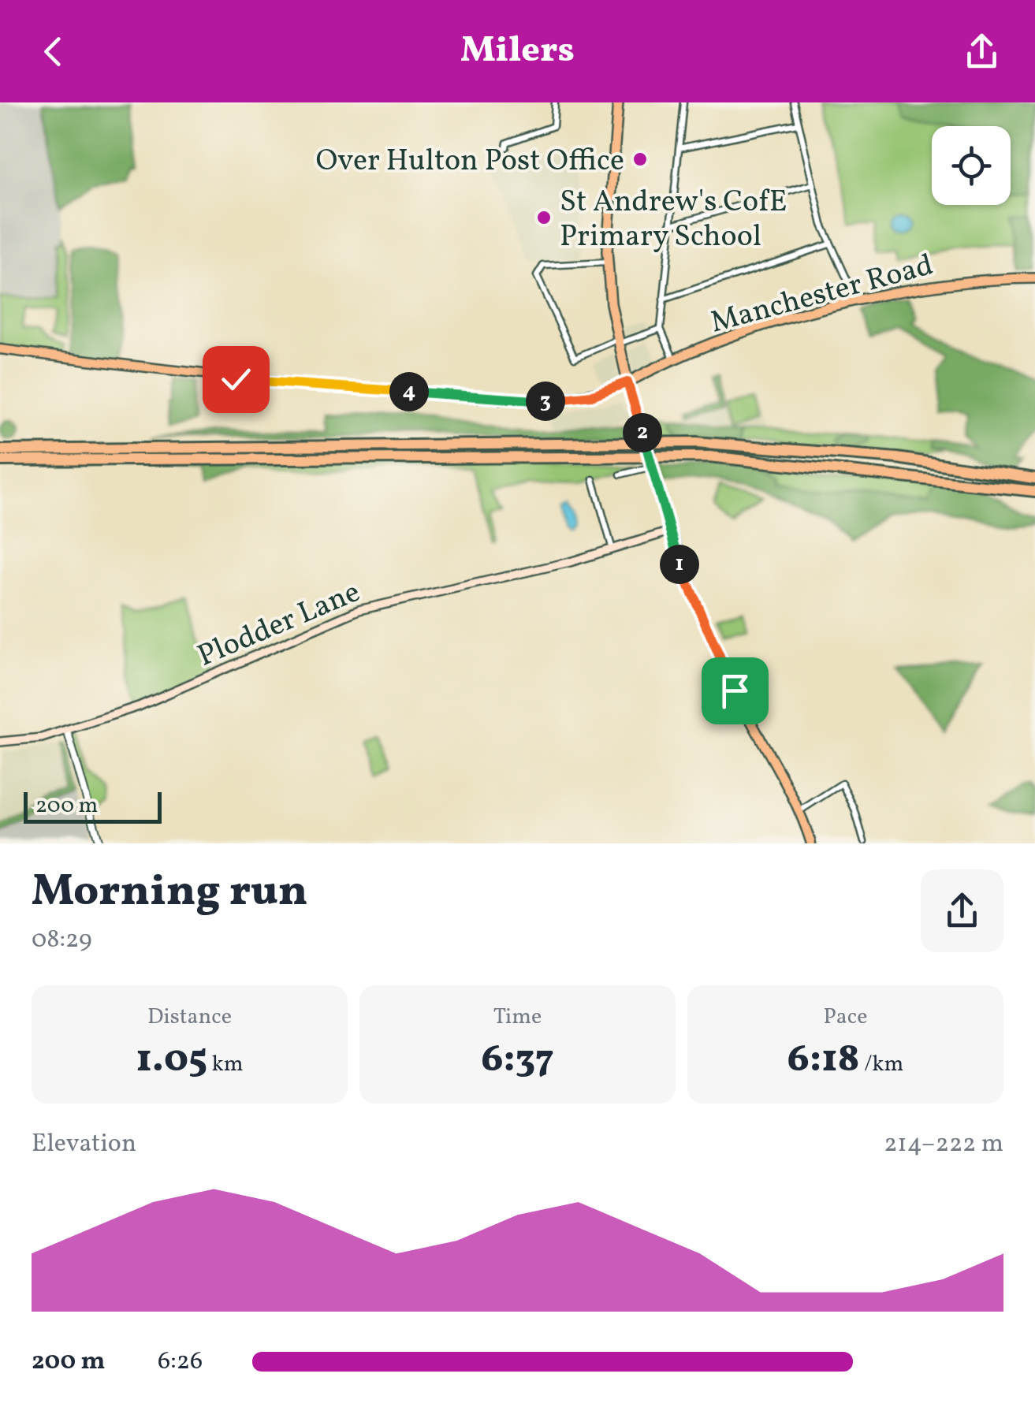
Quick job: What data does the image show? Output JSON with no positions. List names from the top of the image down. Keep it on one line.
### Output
{"streets":{"highway":["Manchester Road"],"main road":["Plodder Lane"]},"places":["Over Hulton Post Office","St Andrew's CofE Primary School"],"scale_bar":"200 m","page":{"header":"Milers","pins":["4","3","2","1"],"scale":"200 m","heading":["Morning run","08:29"],"stats":[["Distance","1.05 km"],["Time","6:37"],["Pace","6:18 /km"]],"chart":["Elevation","214–222 m"],"list":[{"name":"200 m","note":"6:26"}]}}
